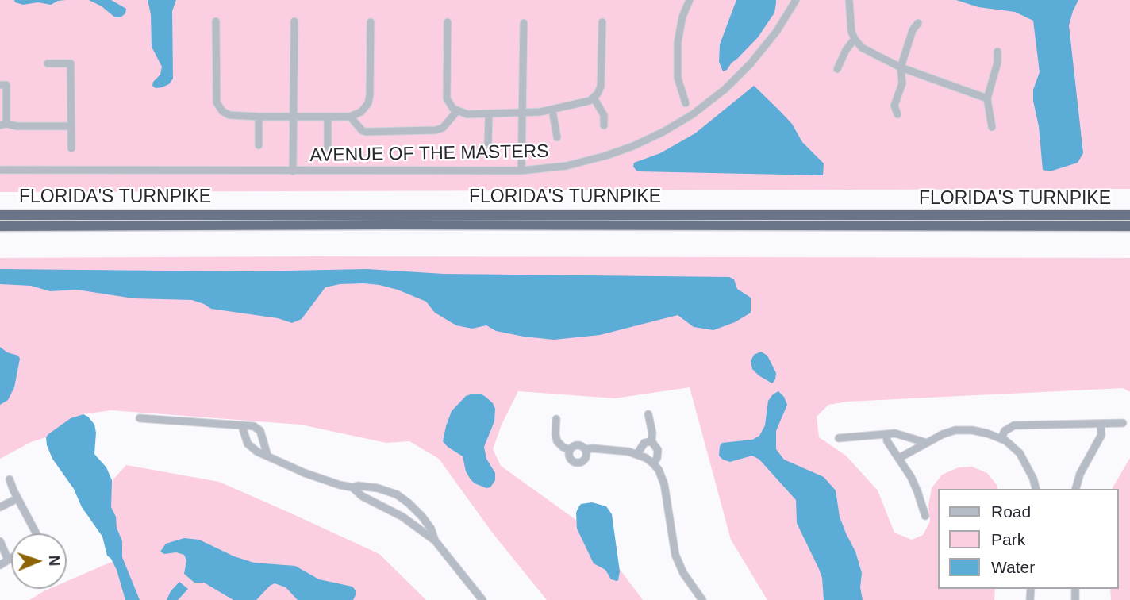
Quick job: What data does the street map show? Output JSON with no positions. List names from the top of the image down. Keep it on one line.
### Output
{"streets":{"highway":["FLORIDA'S TURNPIKE"],"street":["AVENUE OF THE MASTERS"]},"legend":["Road","Park","Water"],"north":"right"}
